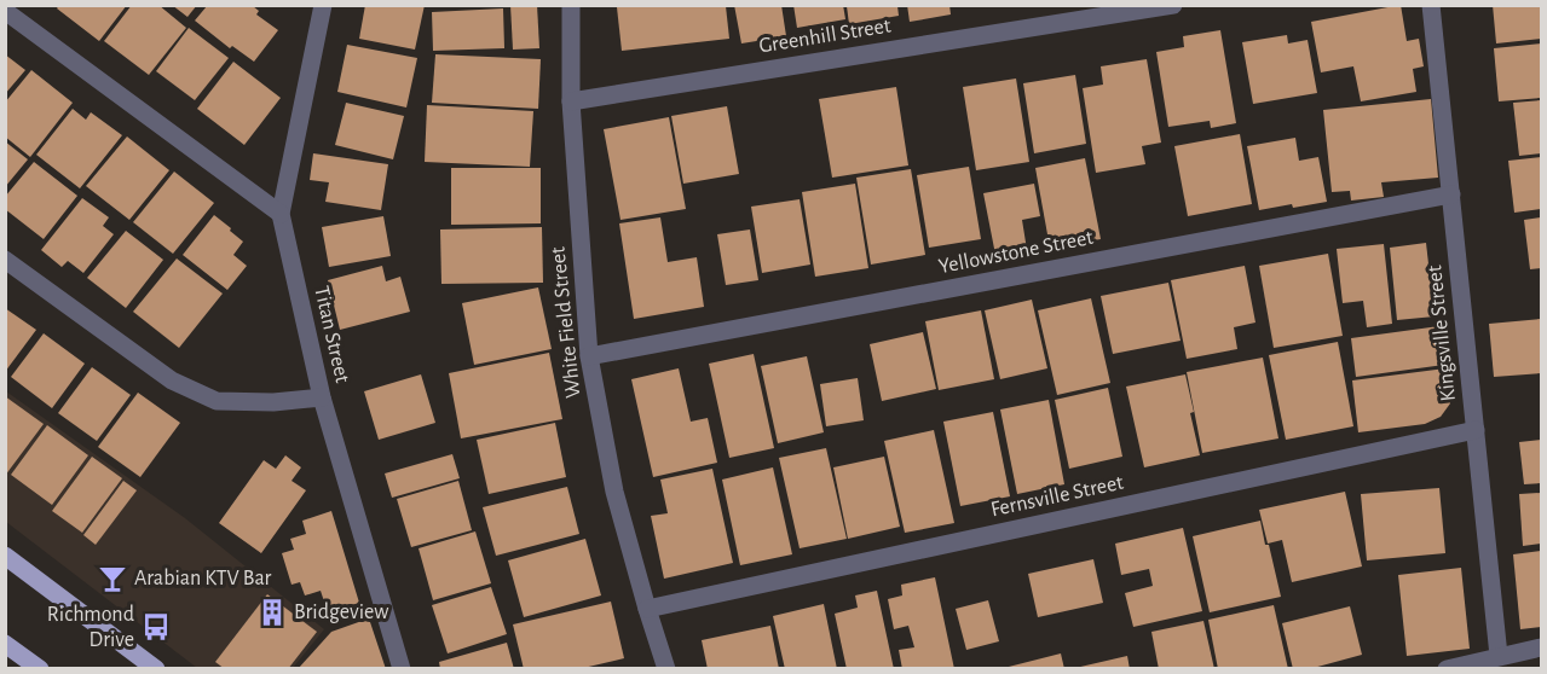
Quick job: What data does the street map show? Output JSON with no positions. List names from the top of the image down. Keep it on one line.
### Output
{"streets":{"street":["Greenhill Street","Yellowstone Street","White Field Street","Kingsville Street","Titan Street","Fernsville Street"]},"crossings":[["Greenhill Street","White Field Street"],["Yellowstone Street","White Field Street"],["Yellowstone Street","Kingsville Street"],["White Field Street","Fernsville Street"],["Kingsville Street","Fernsville Street"]],"places":{"bar":["Arabian KTV Bar"],"building":["Bridgeview"],"bus stop":["Richmond Drive"]}}
